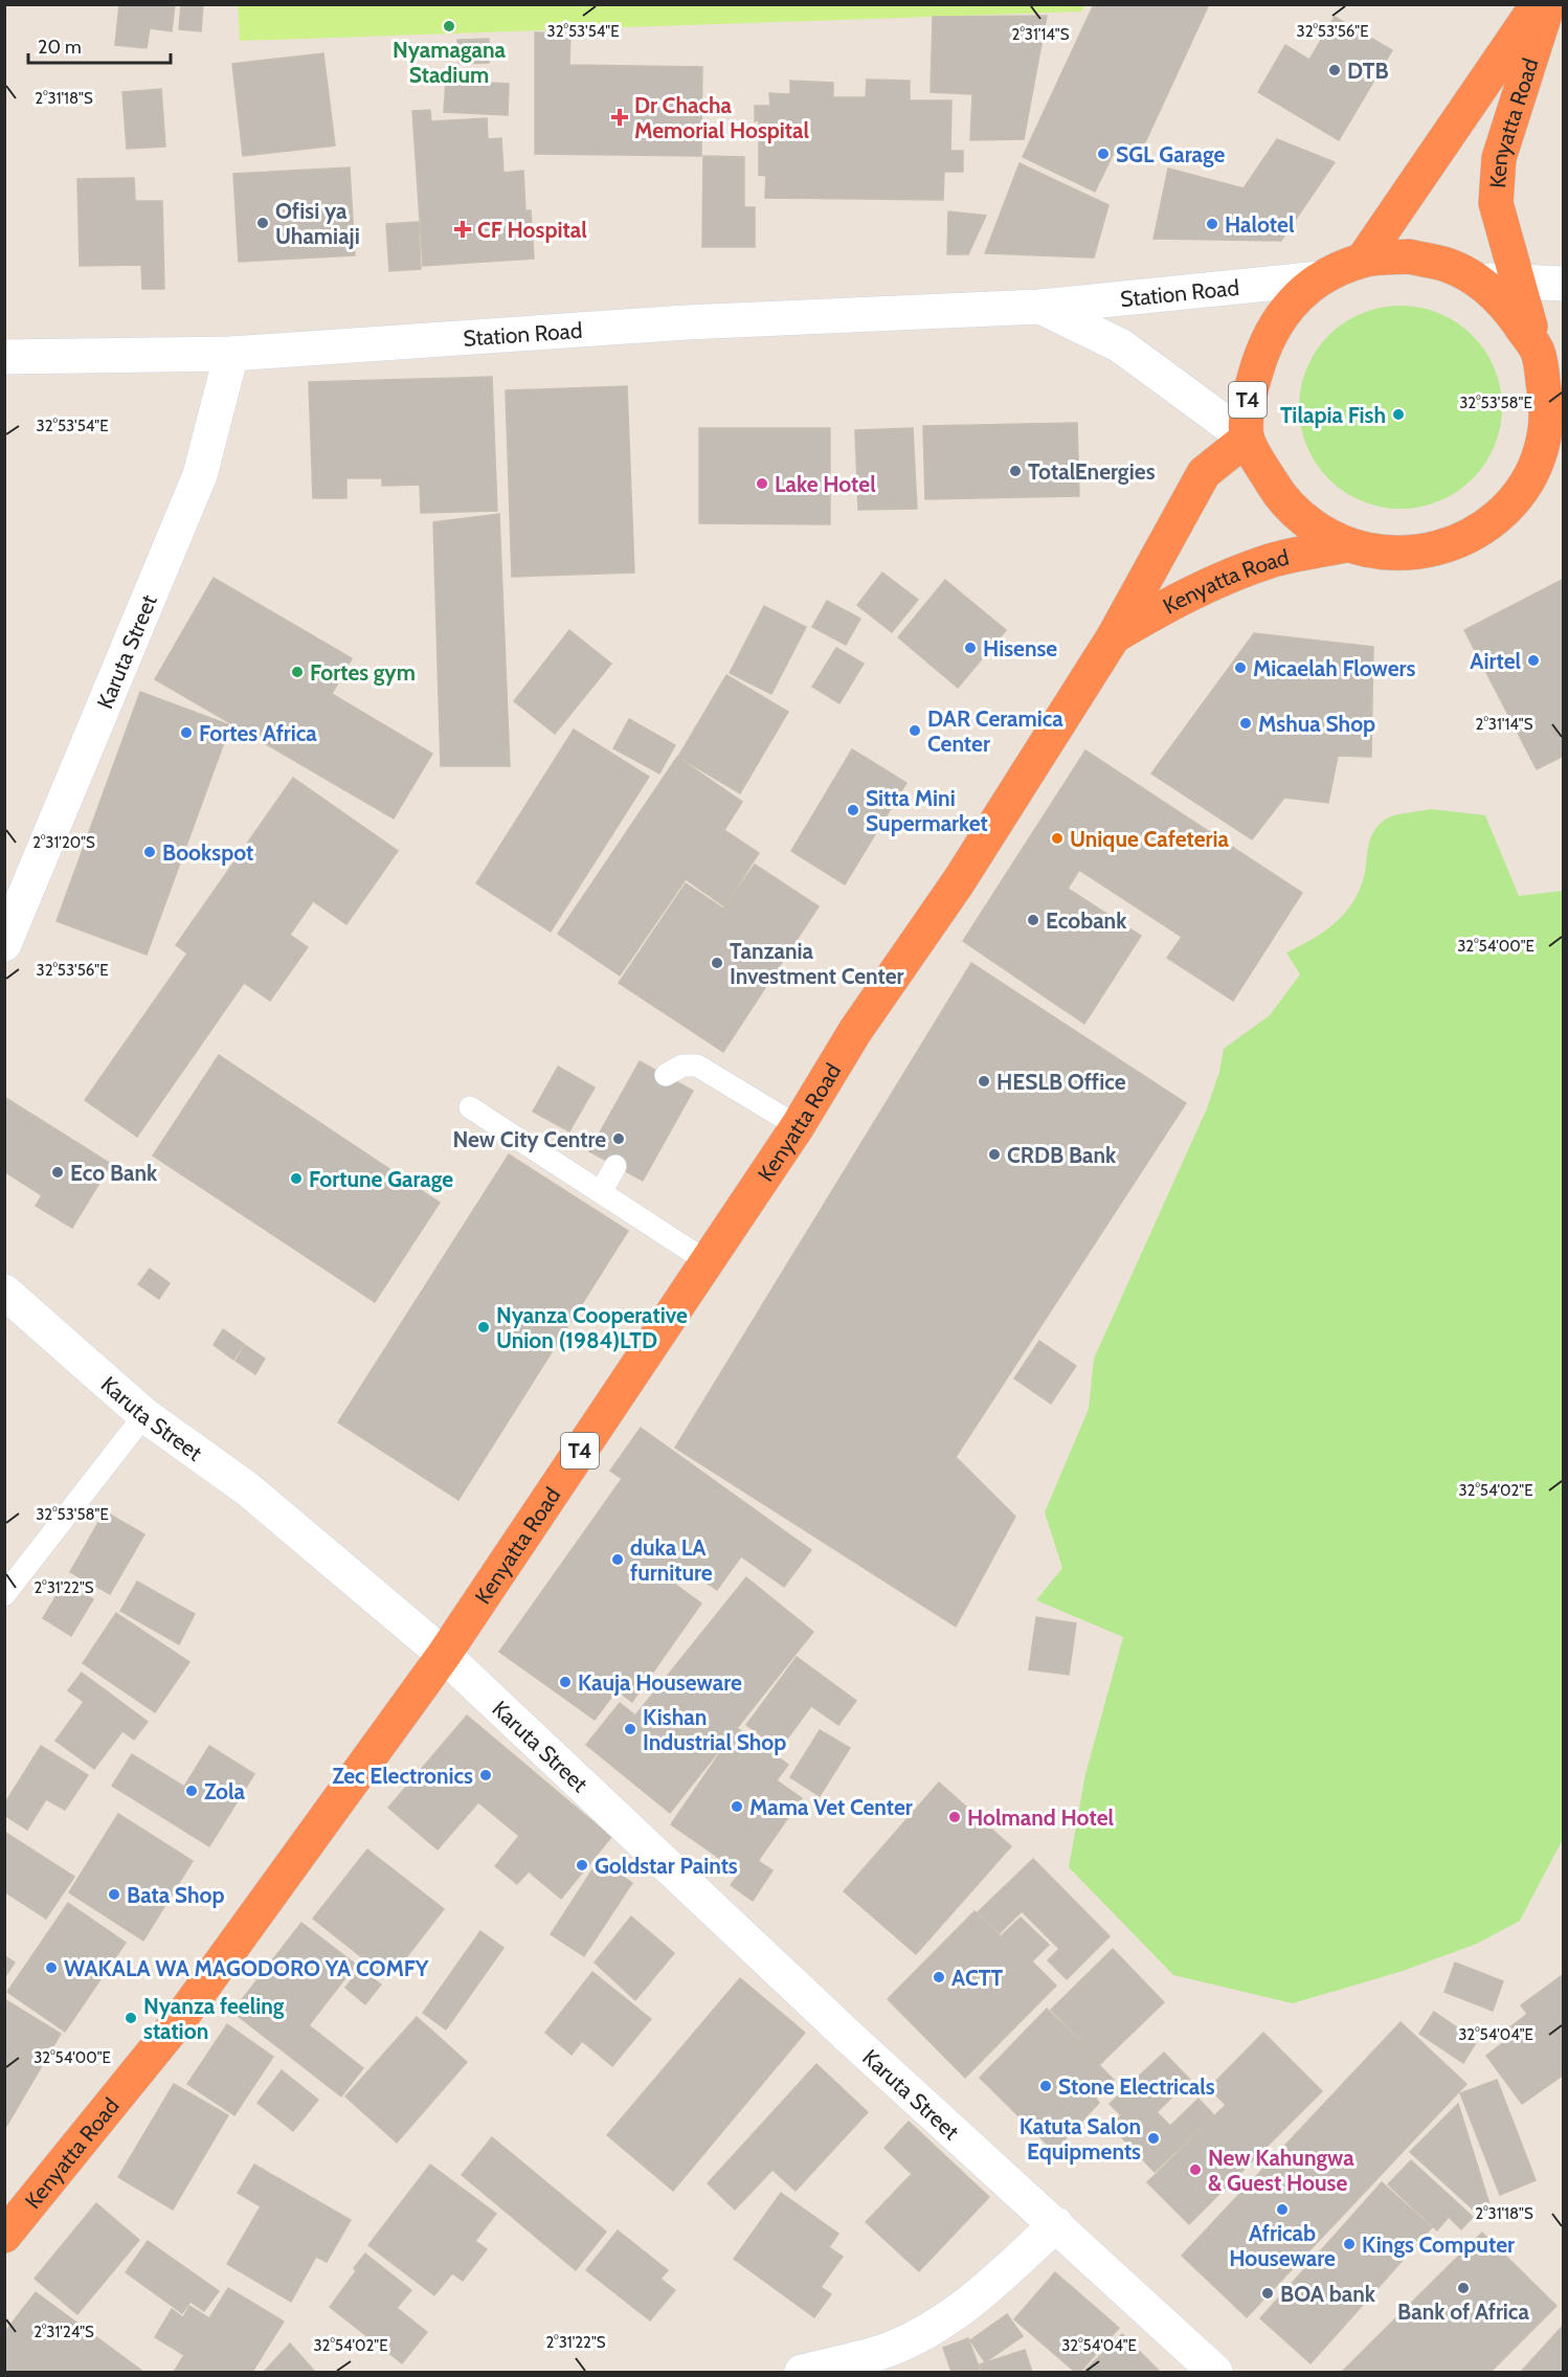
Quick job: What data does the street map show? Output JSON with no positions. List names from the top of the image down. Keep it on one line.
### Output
{"streets":{"highway":["Kenyatta Road","T4"],"street":["Station Road","Karuta Street"]},"crossings":[["Kenyatta Road","Station Road"],["Kenyatta Road","T4"],["Kenyatta Road","Karuta Street"],["Station Road","T4"],["Station Road","Karuta Street"]],"places":{"other":["Nyamagana Stadium","DTB","SGL Garage","Ofisi ya Uhamiaji","Halotel","Tilapia Fish","TotalEnergies","Lake Hotel","Hisense","Airtel","Micaelah Flowers","Fortes gym","Mshua Shop","DAR Ceramica Center","Fortes Africa","Sitta Mini Supermarket","Unique Cafeteria","Bookspot","Ecobank","Tanzania Investment Center","HESLB Office","New City Centre","CRDB Bank","Eco Bank","Fortune Garage","Nyanza Cooperative Union (1984)LTD","duka LA furniture","Kauja Houseware","Kishan Industrial Shop","Zec Electronics","Zola","Mama Vet Center","Holmand Hotel","Goldstar Paints","Bata Shop","WAKALA WA MAGODORO YA COMFY","ACTT","Nyanza feeling station","Stone Electricals","Katuta Salon Equipments","New Kahungwa & Guest House","Africab Houseware","Kings Computer","Bank of Africa","BOA bank"],"health":["Dr Chacha Memorial Hospital","CF Hospital"]},"scale_bar":"20 m","coordinates":["32°53'54\"E","32°53'56\"E","2°31'14\"S","2°31'18\"S","32°53'58\"E","2°31'20\"S","32°54'00\"E","32°54'02\"E","2°31'22\"S","32°54'04\"E","2°31'24\"S"]}
